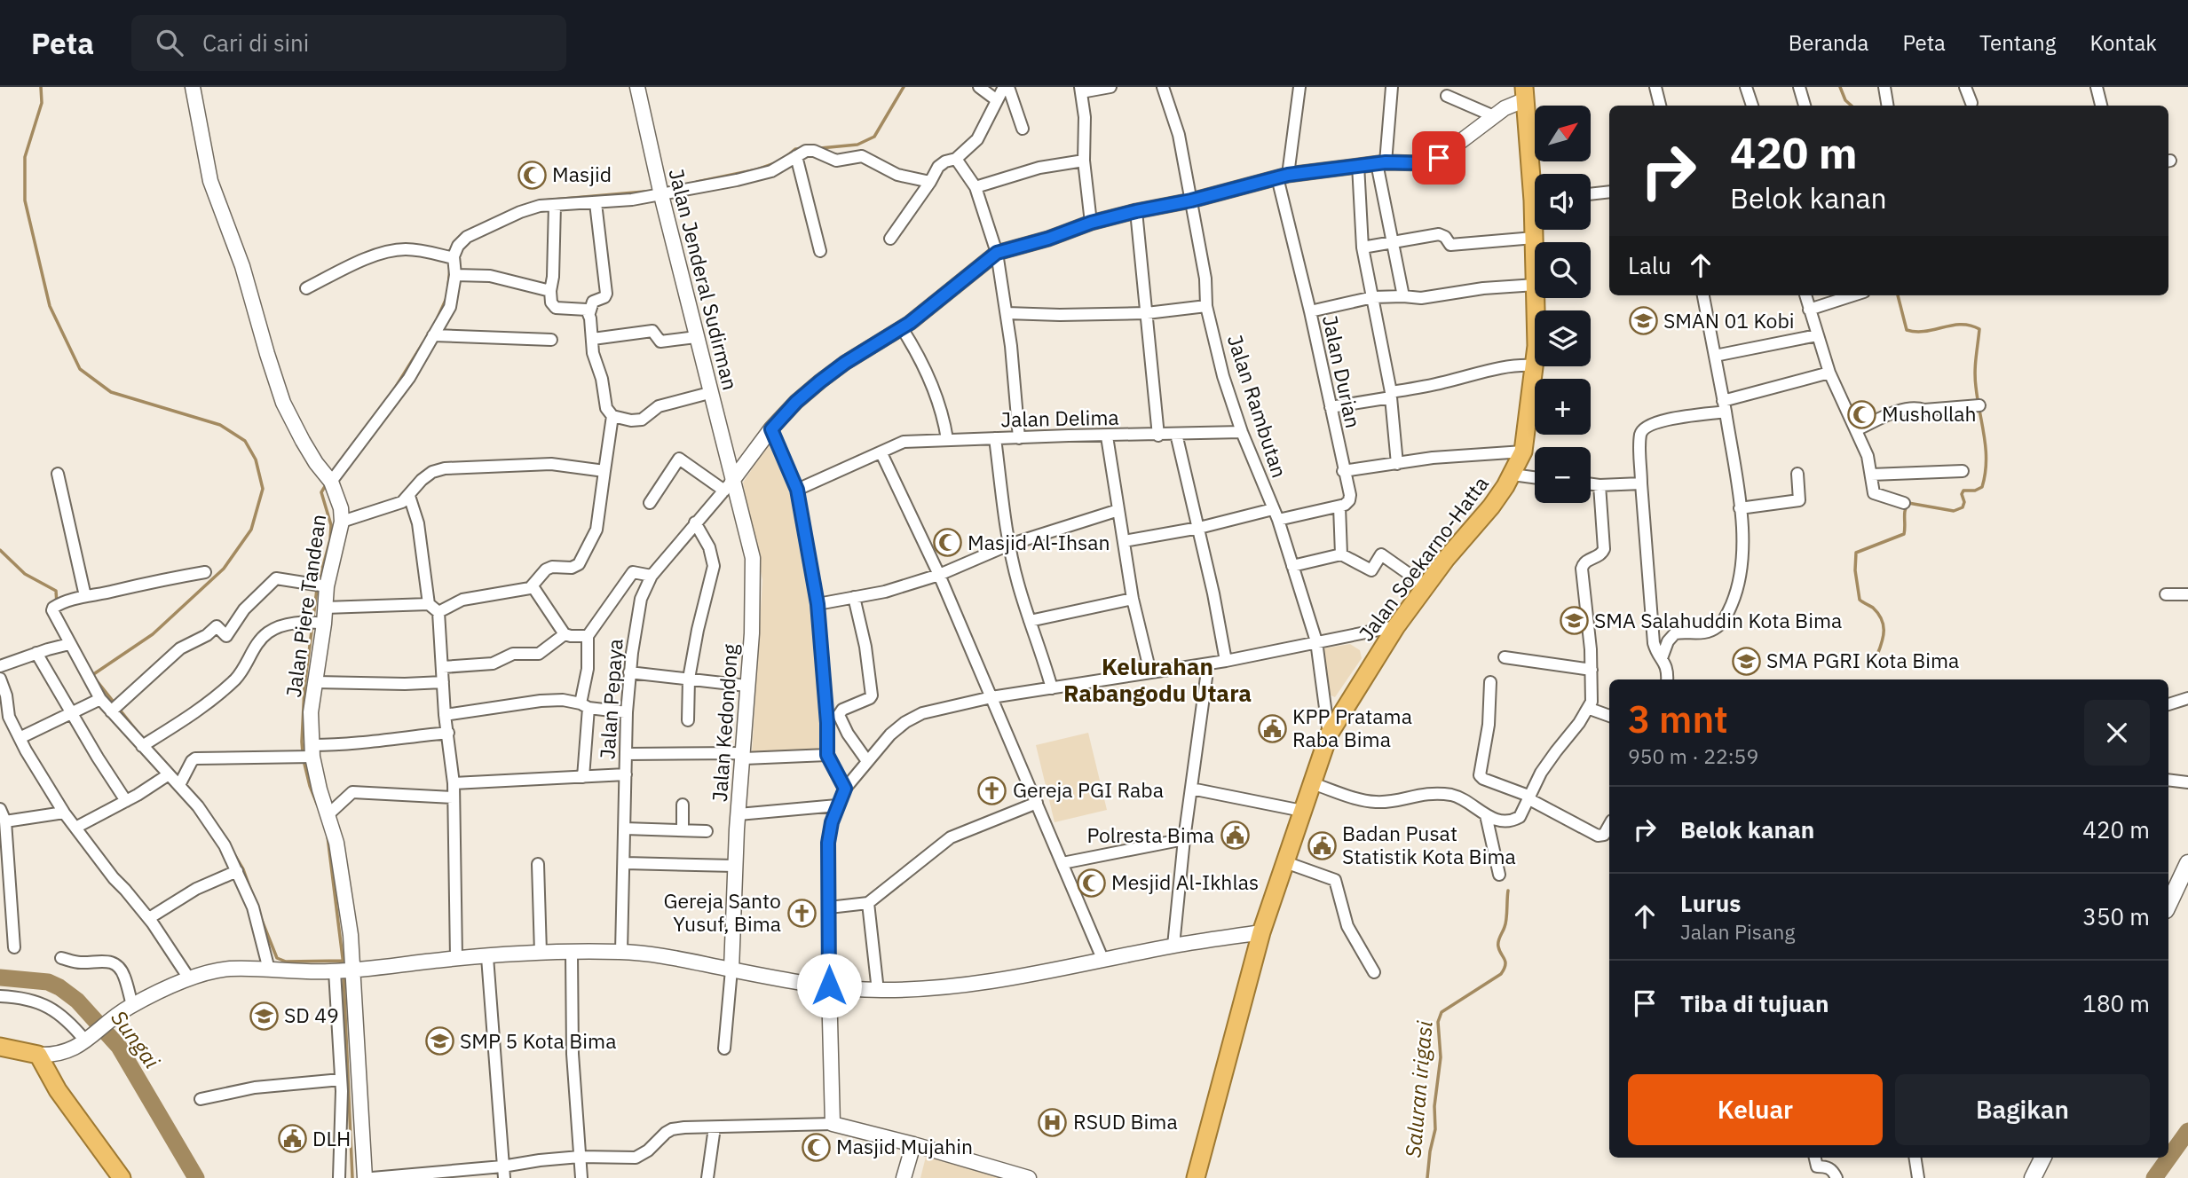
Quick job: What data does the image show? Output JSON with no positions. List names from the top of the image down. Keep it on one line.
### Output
{"streets":{"highway":["Jalan Soekarno-Hatta"],"street":["Jalan Jenderal Sudirman","Jalan Durian","Jalan Rambutan","Jalan Delima","Jalan Piere Tandean","Jalan Pepaya","Jalan Kedondong"]},"crossings":[["Jalan Jenderal Sudirman","Jalan Pepaya"],["Jalan Jenderal Sudirman","Jalan Kedondong"],["Jalan Rambutan","Jalan Delima"],["Jalan Rambutan","Jalan Soekarno-Hatta"],["Jalan Pepaya","Jalan Kedondong"]],"districts":["Kelurahan Rabangodu Utara"],"water":["Sungai","Saluran irigasi"],"places":{"mosque":["Masjid","Mushollah","Masjid Al-Ihsan","Mesjid Al-Ikhlas","Masjid Mujahin"],"school or university":["SMAN 01 Kobi","SMA Salahuddin Kota Bima","SMA PGRI Kota Bima","SD 49","SMP 5 Kota Bima"],"public building":["KPP Pratama Raba Bima","Polresta Bima","Badan Pusat Statistik Kota Bima","DLH"],"church":["Gereja PGI Raba","Gereja Santo Yusuf, Bima"],"hospital":["RSUD Bima"]},"north":"top right","page":{"header":"Peta","search":"Cari di sini","nav":["Beranda","Peta","Tentang","Kontak"],"map_buttons":["+","−"],"turn":["420 m","Belok kanan"],"then":"Lalu","heading":["3 mnt","950 m · 22:59"],"list":[{"name":"Belok kanan","value":"420 m"},{"name":"Lurus","note":"Jalan Pisang","value":"350 m"},{"name":"Tiba di tujuan","value":"180 m"}],"buttons":["Keluar","Bagikan"]}}
